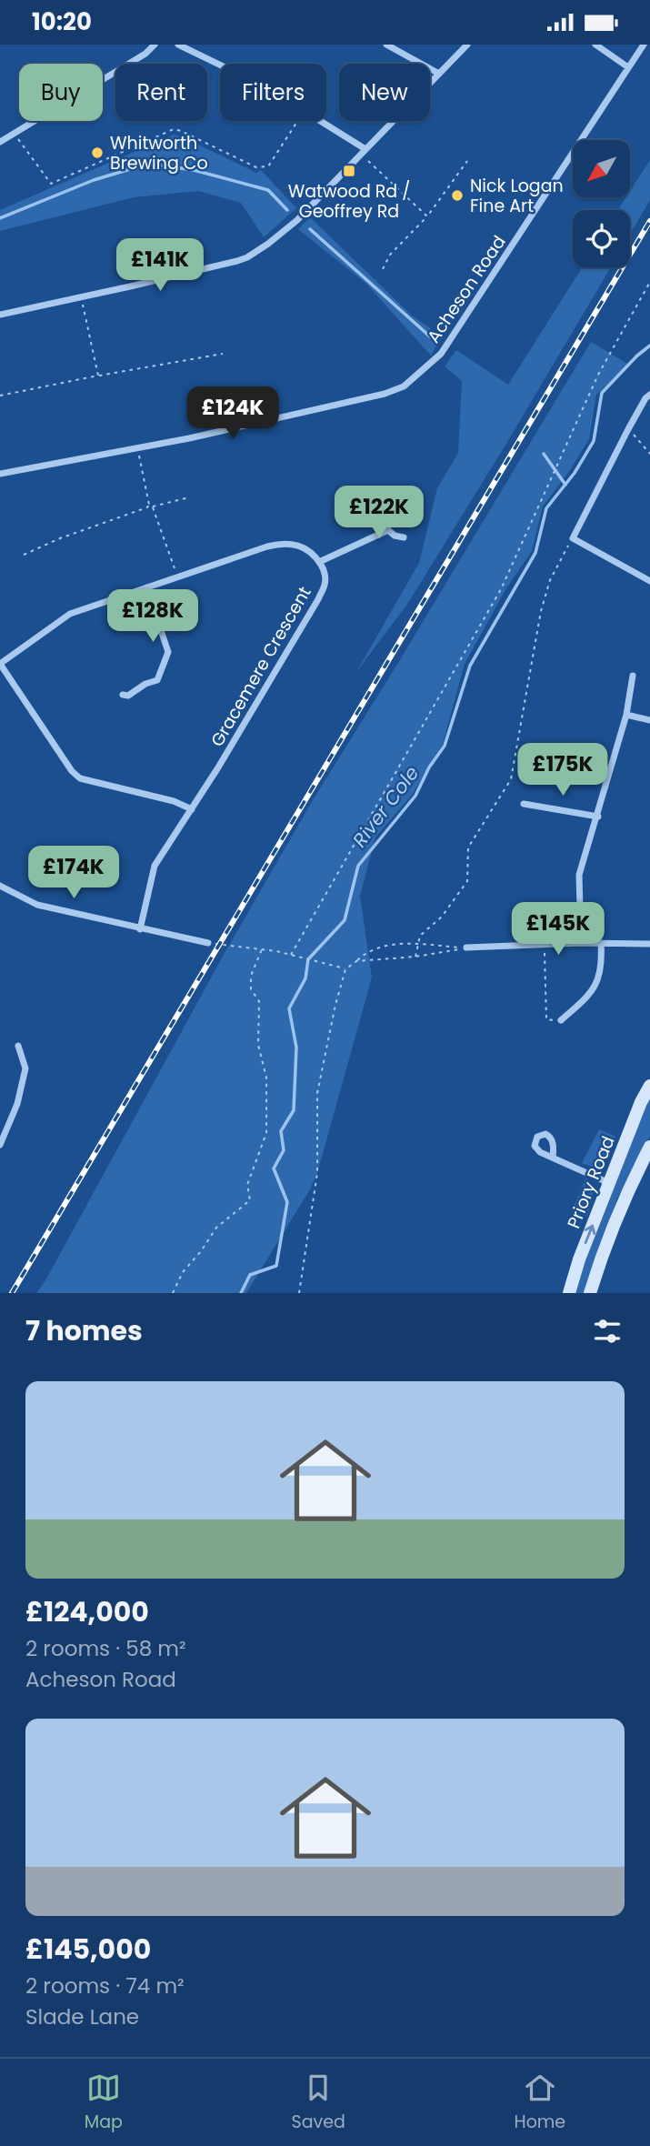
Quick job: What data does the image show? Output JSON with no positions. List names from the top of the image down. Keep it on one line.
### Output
{"streets":{"street":["Acheson Road","Gracemere Crescent","Priory Road"]},"water":["River Cole"],"places":{"other":["Whitworth Brewing Co","Nick Logan Fine Art"],"transit":["Watwood Rd / Geoffrey Rd"]},"north":"bottom left","page":{"status":"10:20","chip":["Buy","Rent","Filters","New"],"price":["£141K","£124K","£122K","£128K","£175K","£174K","£145K"],"heading":"7 homes","list":[{"name":"£124,000","note":"2 rooms · 58 m² · Acheson Road"},{"name":"£145,000","note":"2 rooms · 74 m² · Slade Lane"}],"tabs":["Map","Saved","Home"]}}
